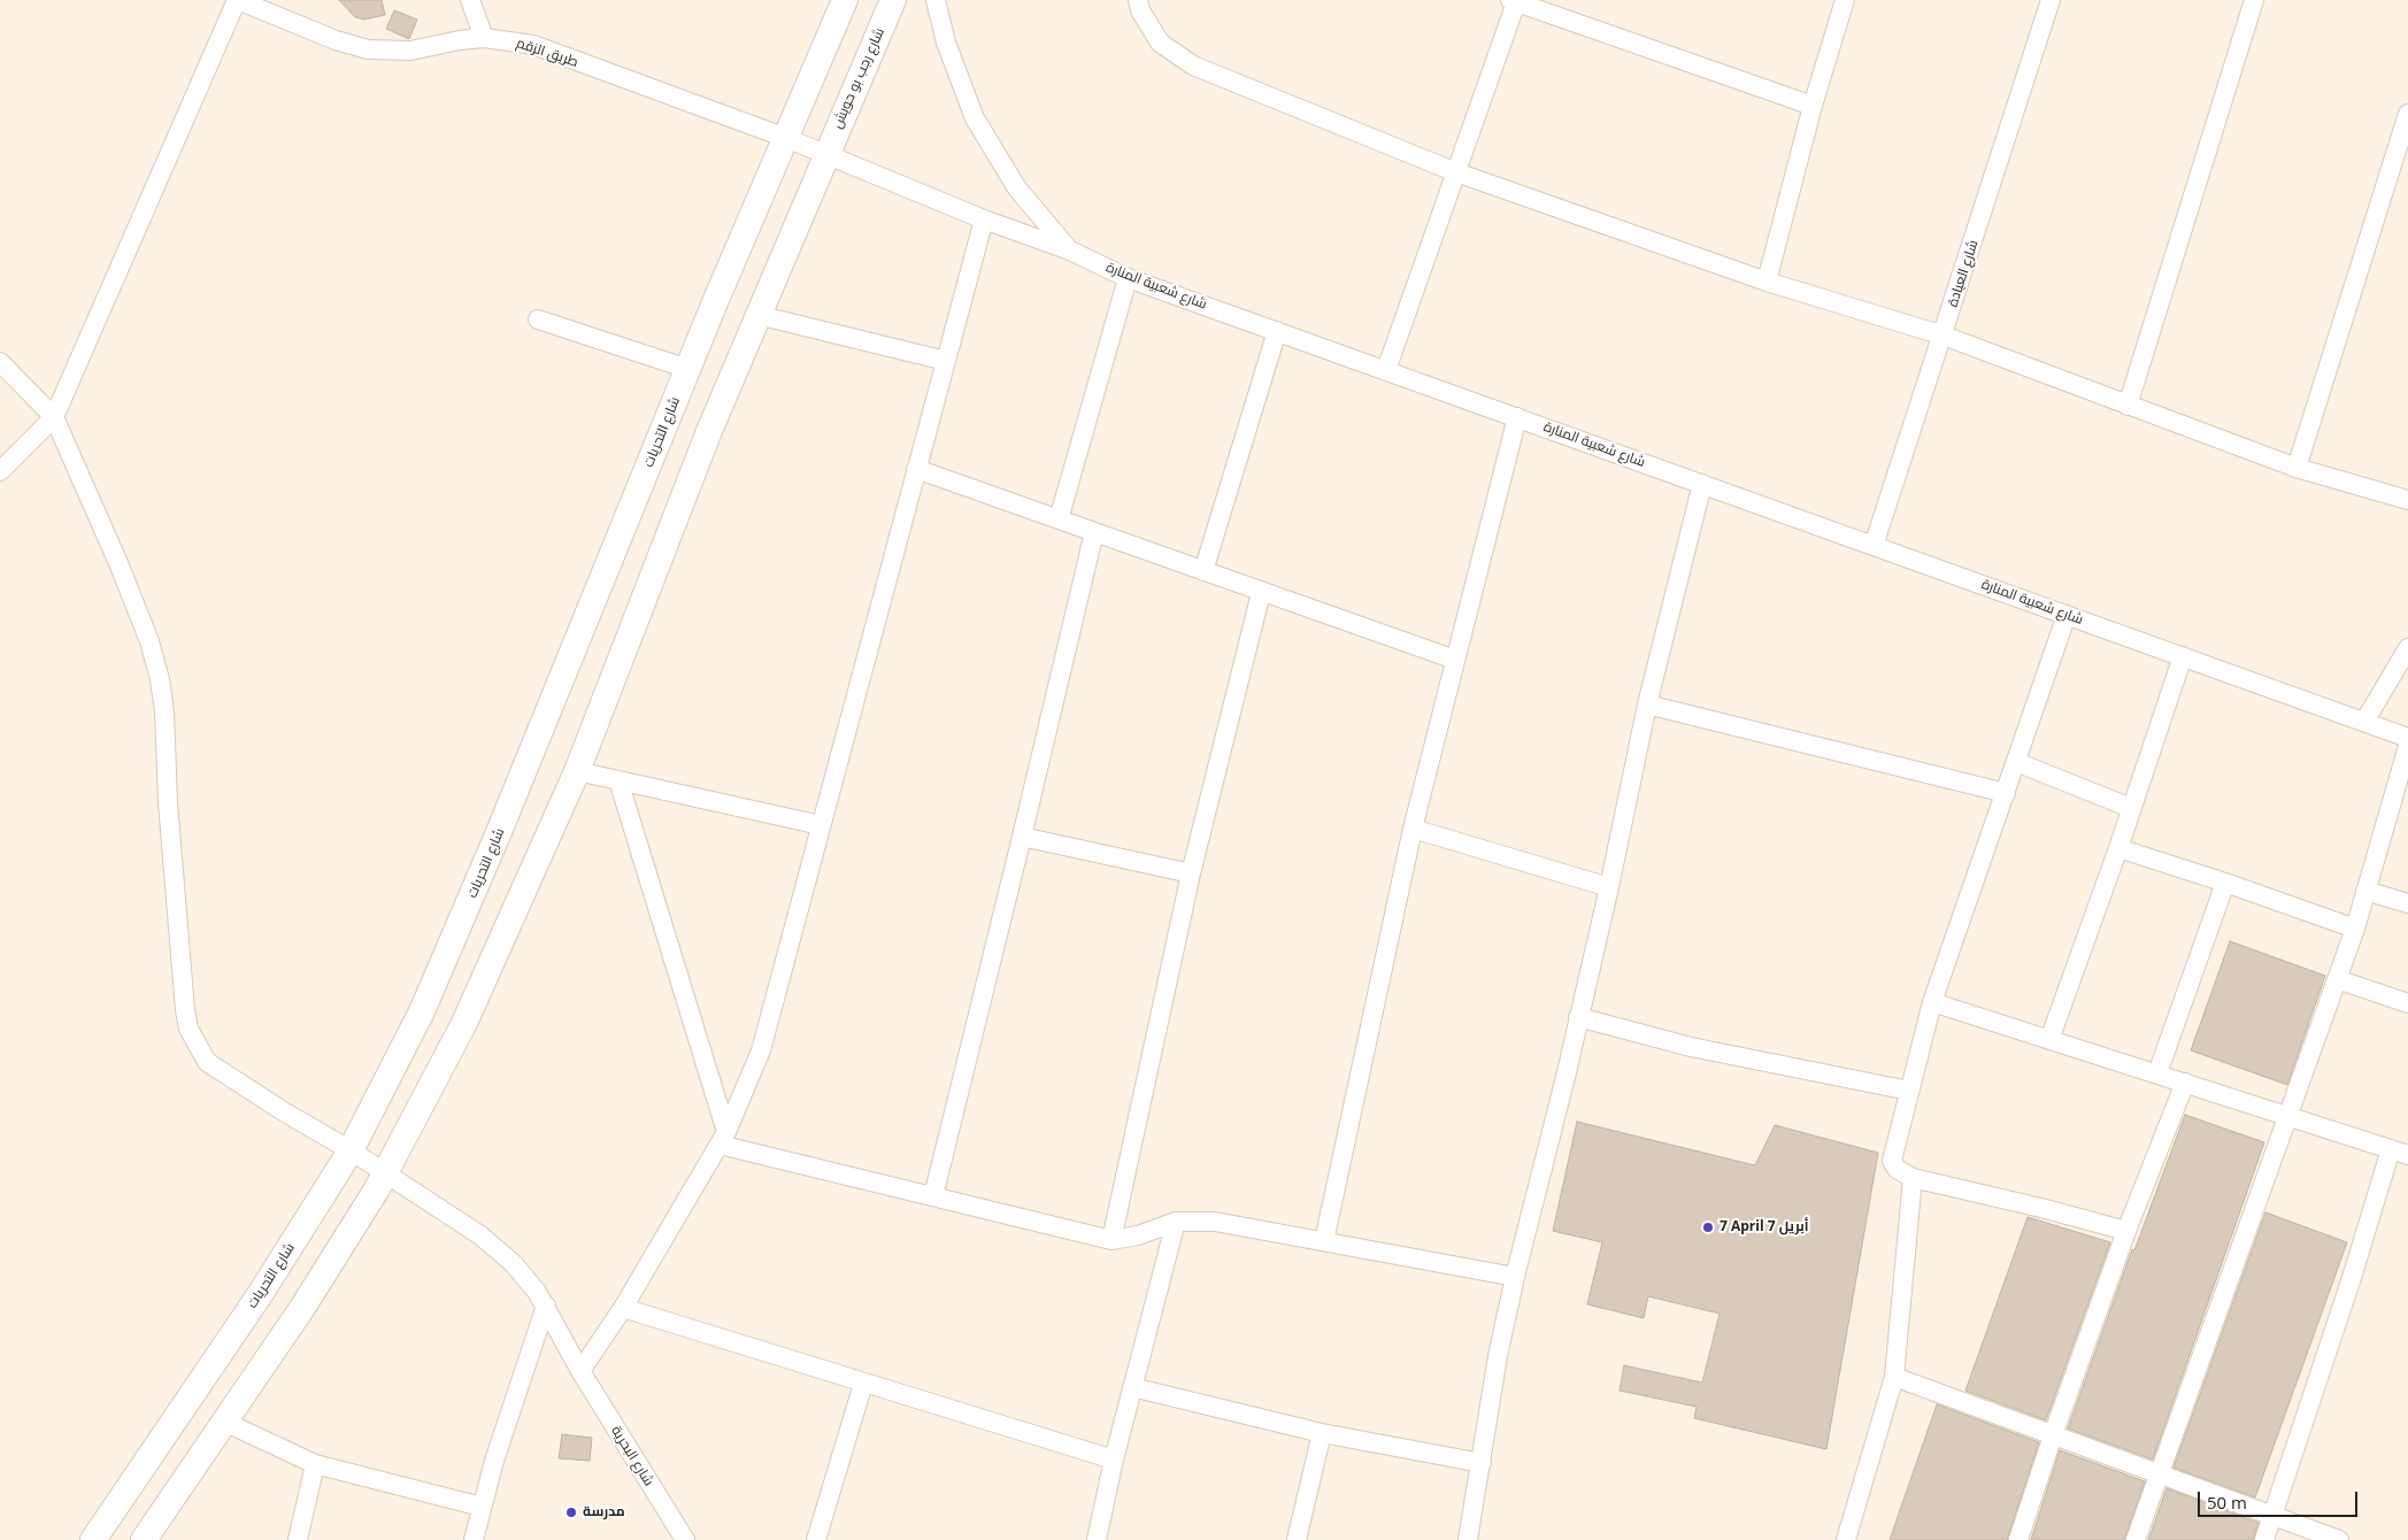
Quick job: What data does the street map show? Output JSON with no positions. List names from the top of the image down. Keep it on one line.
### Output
{"streets":{"main road":["شارع رجب بو حويش","شارع التحريات"],"street":["طريق الزقم","شارع العيادة","شارع شعبية المنارة","شارع البحرية"]},"crossings":[["طريق الزقم","شارع شعبية المنارة"],["طريق الزقم","شارع التحريات"],["شارع رجب بو حويش","شارع شعبية المنارة"],["شارع العيادة","شارع شعبية المنارة"],["شارع شعبية المنارة","شارع التحريات"],["شارع التحريات","شارع البحرية"]],"places":["7 April 7 أبريل","مدرسة"],"scale_bar":"50 m"}
